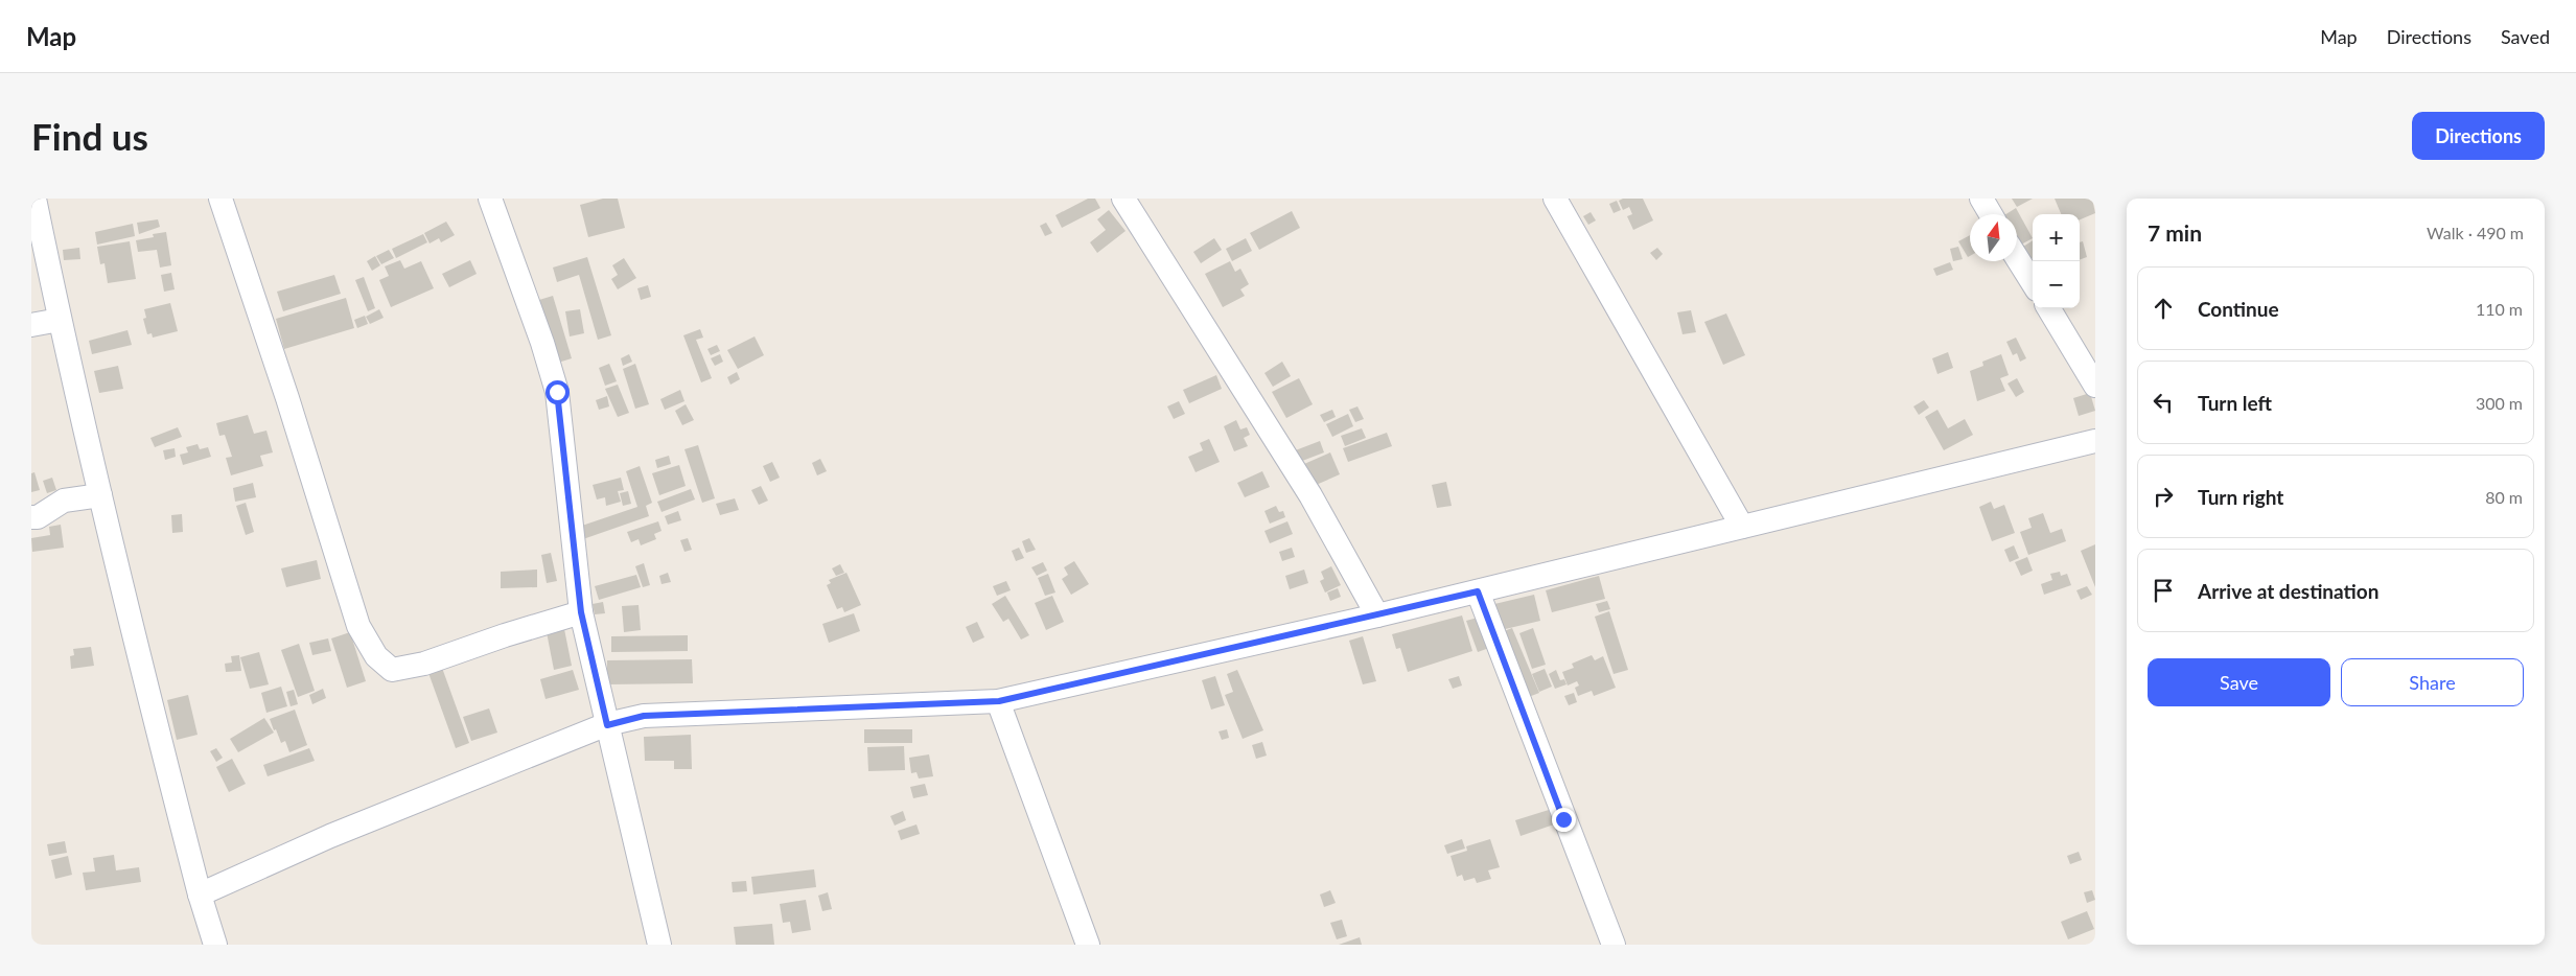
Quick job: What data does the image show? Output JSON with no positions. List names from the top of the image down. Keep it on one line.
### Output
{"north":"top","page":{"header":"Map","nav":["Map","Directions","Saved"],"buttons":["Directions",["Save","Share"]],"title":"Find us","heading":["7 min","Walk · 490 m"],"map_buttons":["+","−"],"list":[["Continue","110 m"],["Turn left","300 m"],["Turn right","80 m"],"Arrive at destination"]}}
